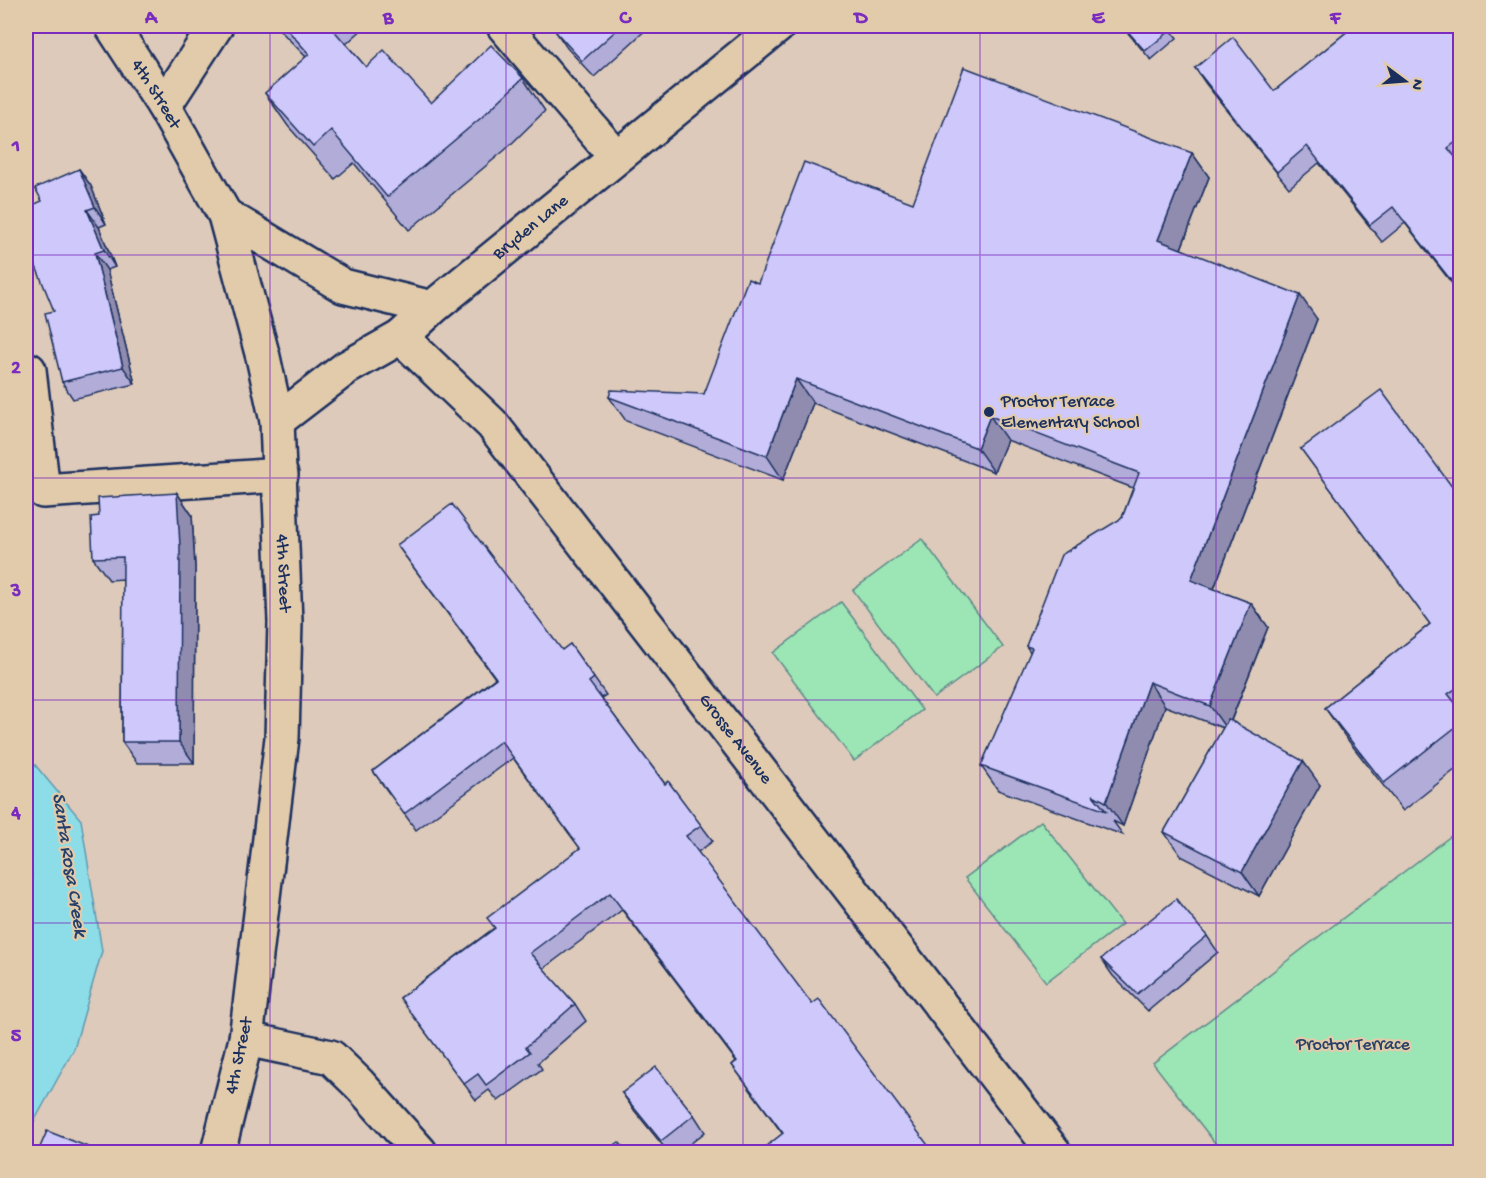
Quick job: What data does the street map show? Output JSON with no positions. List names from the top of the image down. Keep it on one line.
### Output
{"streets":{"street":["4th Street","Bryden Lane","Grosse Avenue"]},"crossings":[["4th Street","Bryden Lane"],["Bryden Lane","Grosse Avenue"]],"water":["Santa Rosa Creek"],"parks":["Proctor Terrace"],"places":["Proctor Terrace Elementary School"],"north":"right","grid":{"columns":["A","B","C","D","E","F"],"rows":["1","2","3","4","5"]}}
